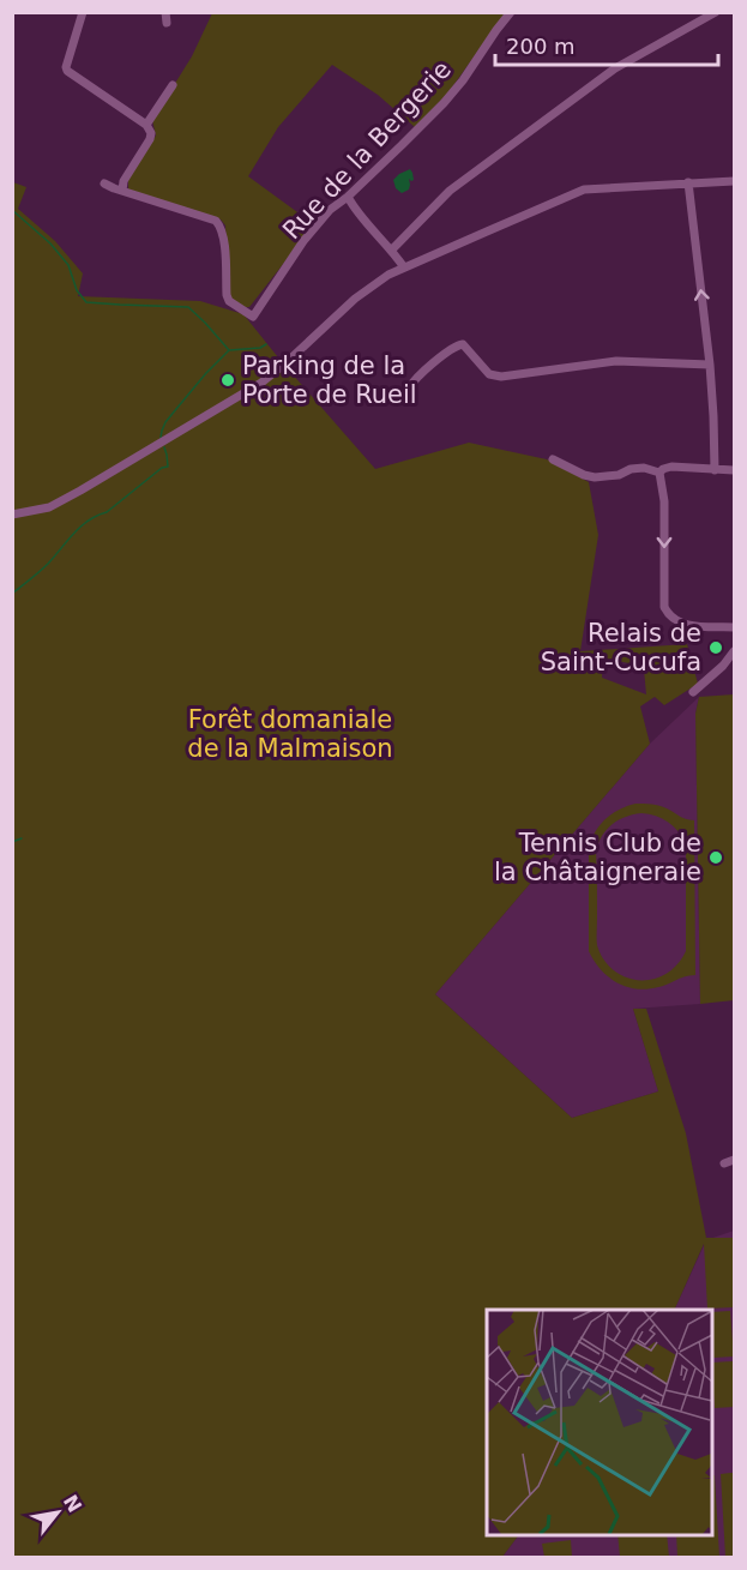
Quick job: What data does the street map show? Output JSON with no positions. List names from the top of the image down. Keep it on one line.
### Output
{"streets":{"street":["Rue de la Bergerie"]},"parks":["Forêt domaniale de la Malmaison"],"places":["Parking de la Porte de Rueil","Relais de Saint-Cucufa","Tennis Club de la Châtaigneraie"],"scale_bar":"200 m","north":"top right"}
